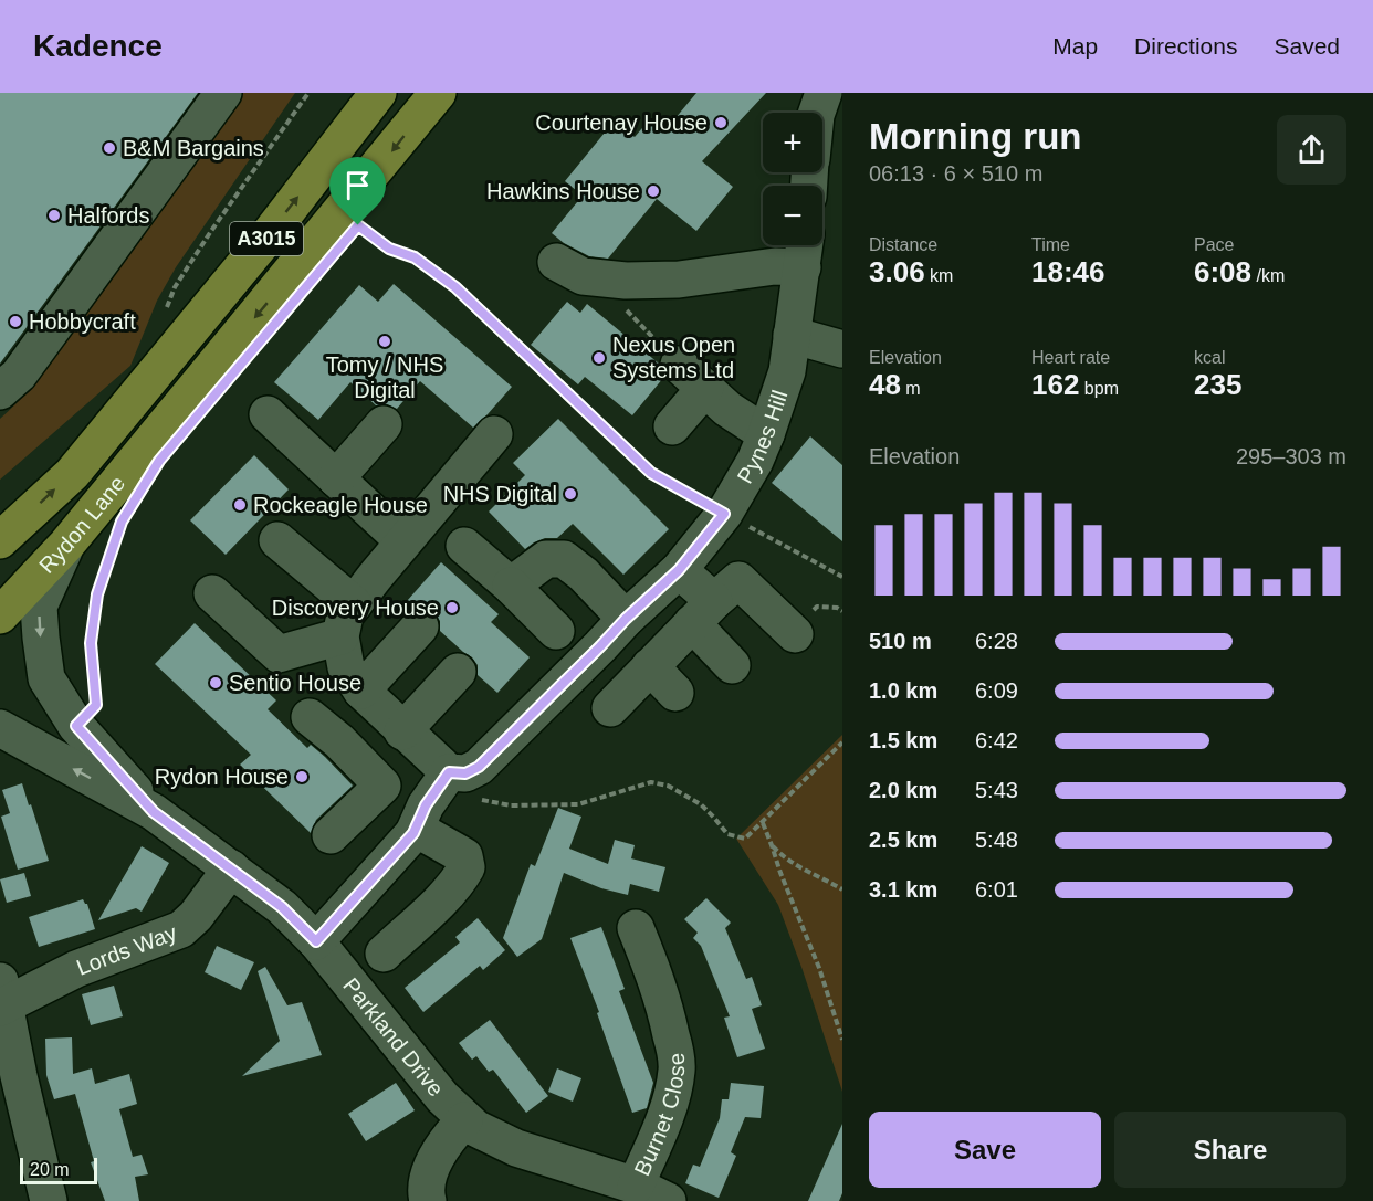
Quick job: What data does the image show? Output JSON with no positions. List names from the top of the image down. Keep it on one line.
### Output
{"streets":{"main road":["A3015","Rydon Lane"],"street":["Pynes Hill","Lords Way","Parkland Drive","Burnet Close"]},"crossings":[["A3015","Rydon Lane"],["A3015","Parkland Drive"],["Pynes Hill","Parkland Drive"],["Rydon Lane","Parkland Drive"],["Lords Way","Parkland Drive"],["Parkland Drive","Burnet Close"]],"places":["Courtenay House","B&M Bargains","Hawkins House","Halfords","Hobbycraft","Tomy / NHS Digital","Nexus Open Systems Ltd","NHS Digital","Rockeagle House","Discovery House","Sentio House","Rydon House"],"scale_bar":"20 m","page":{"header":"Kadence","nav":["Map","Directions","Saved"],"heading":["Morning run","06:13 · 6 × 510 m"],"map_buttons":["+","−"],"stats":[["Distance","3.06 km"],["Time","18:46"],["Pace","6:08 /km"],["Elevation","48 m"],["Heart rate","162 bpm"],["kcal","235"]],"chart":["Elevation","295–303 m"],"list":[{"name":"510 m","note":"6:28"},{"name":"1.0 km","note":"6:09"},{"name":"1.5 km","note":"6:42"},{"name":"2.0 km","note":"5:43"},{"name":"2.5 km","note":"5:48"},{"name":"3.1 km","note":"6:01"}],"buttons":["Save","Share"],"scale":"20 m"}}
